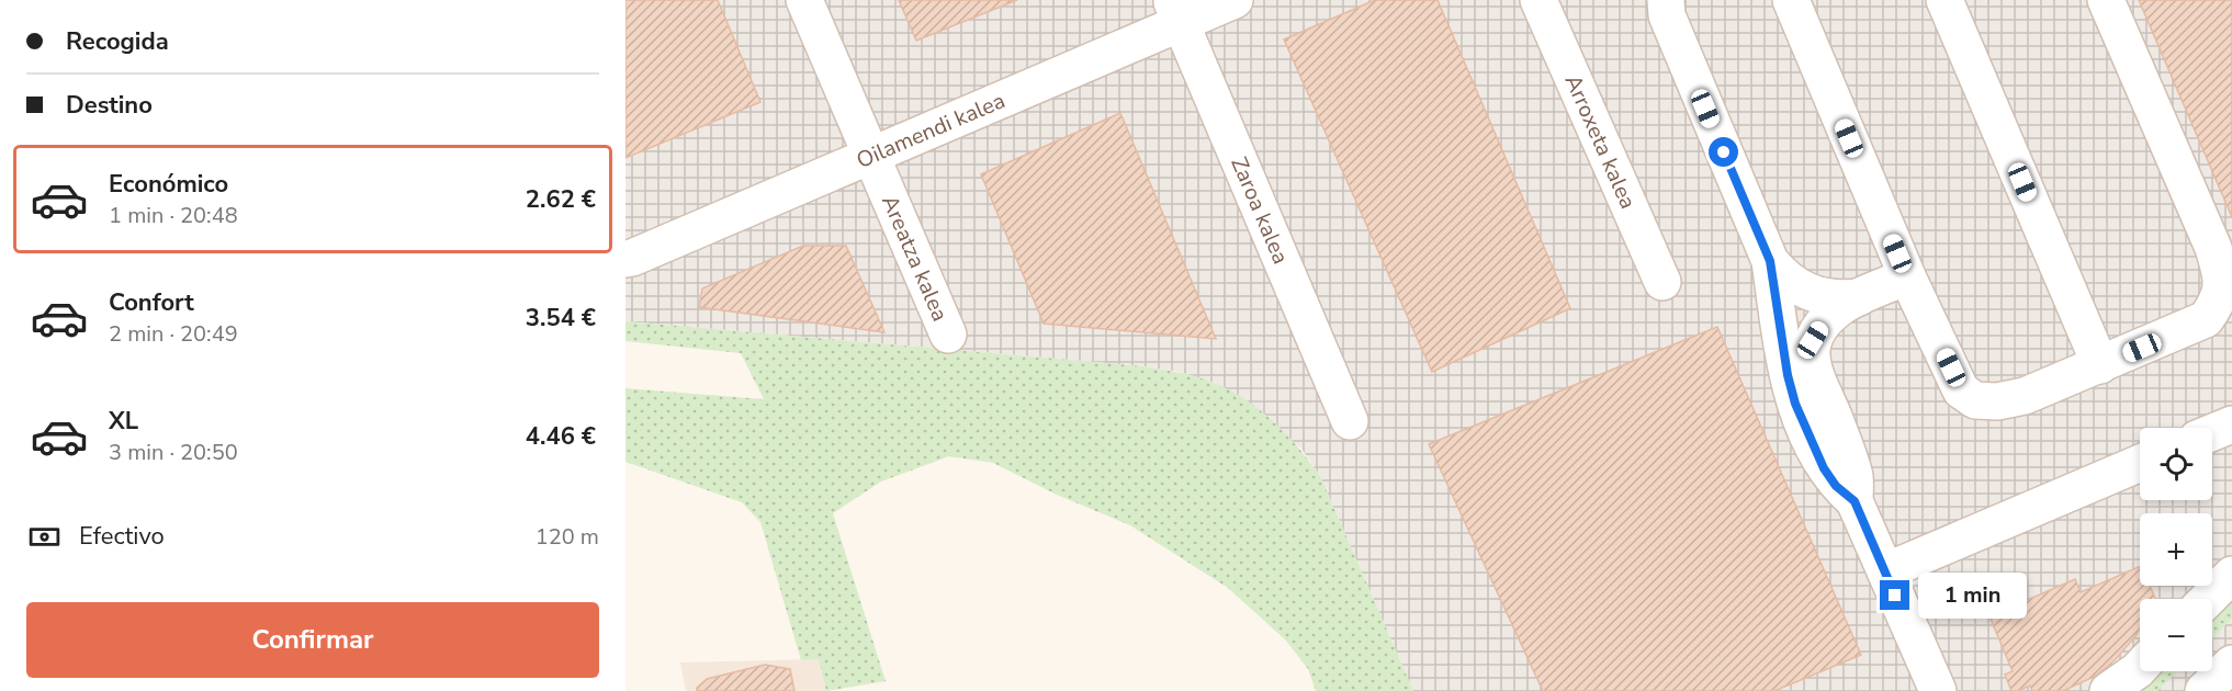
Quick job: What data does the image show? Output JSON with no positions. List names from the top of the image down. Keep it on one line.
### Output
{"streets":{"street":["Oilamendi kalea","Arroxeta kalea","Zaroa kalea","Areatza kalea"]},"crossings":[["Oilamendi kalea","Zaroa kalea"],["Oilamendi kalea","Areatza kalea"]],"page":{"banner":["Recogida","Destino"],"list":[{"name":"Económico","note":"1 min · 20:48","value":"2.62 €"},{"name":"Confort","note":"2 min · 20:49","value":"3.54 €"},{"name":"XL","note":"3 min · 20:50","value":"4.46 €"}],"map_buttons":["+","−"],"pay":["Efectivo","120 m"],"bubble":"1 min","buttons":"Confirmar"}}
